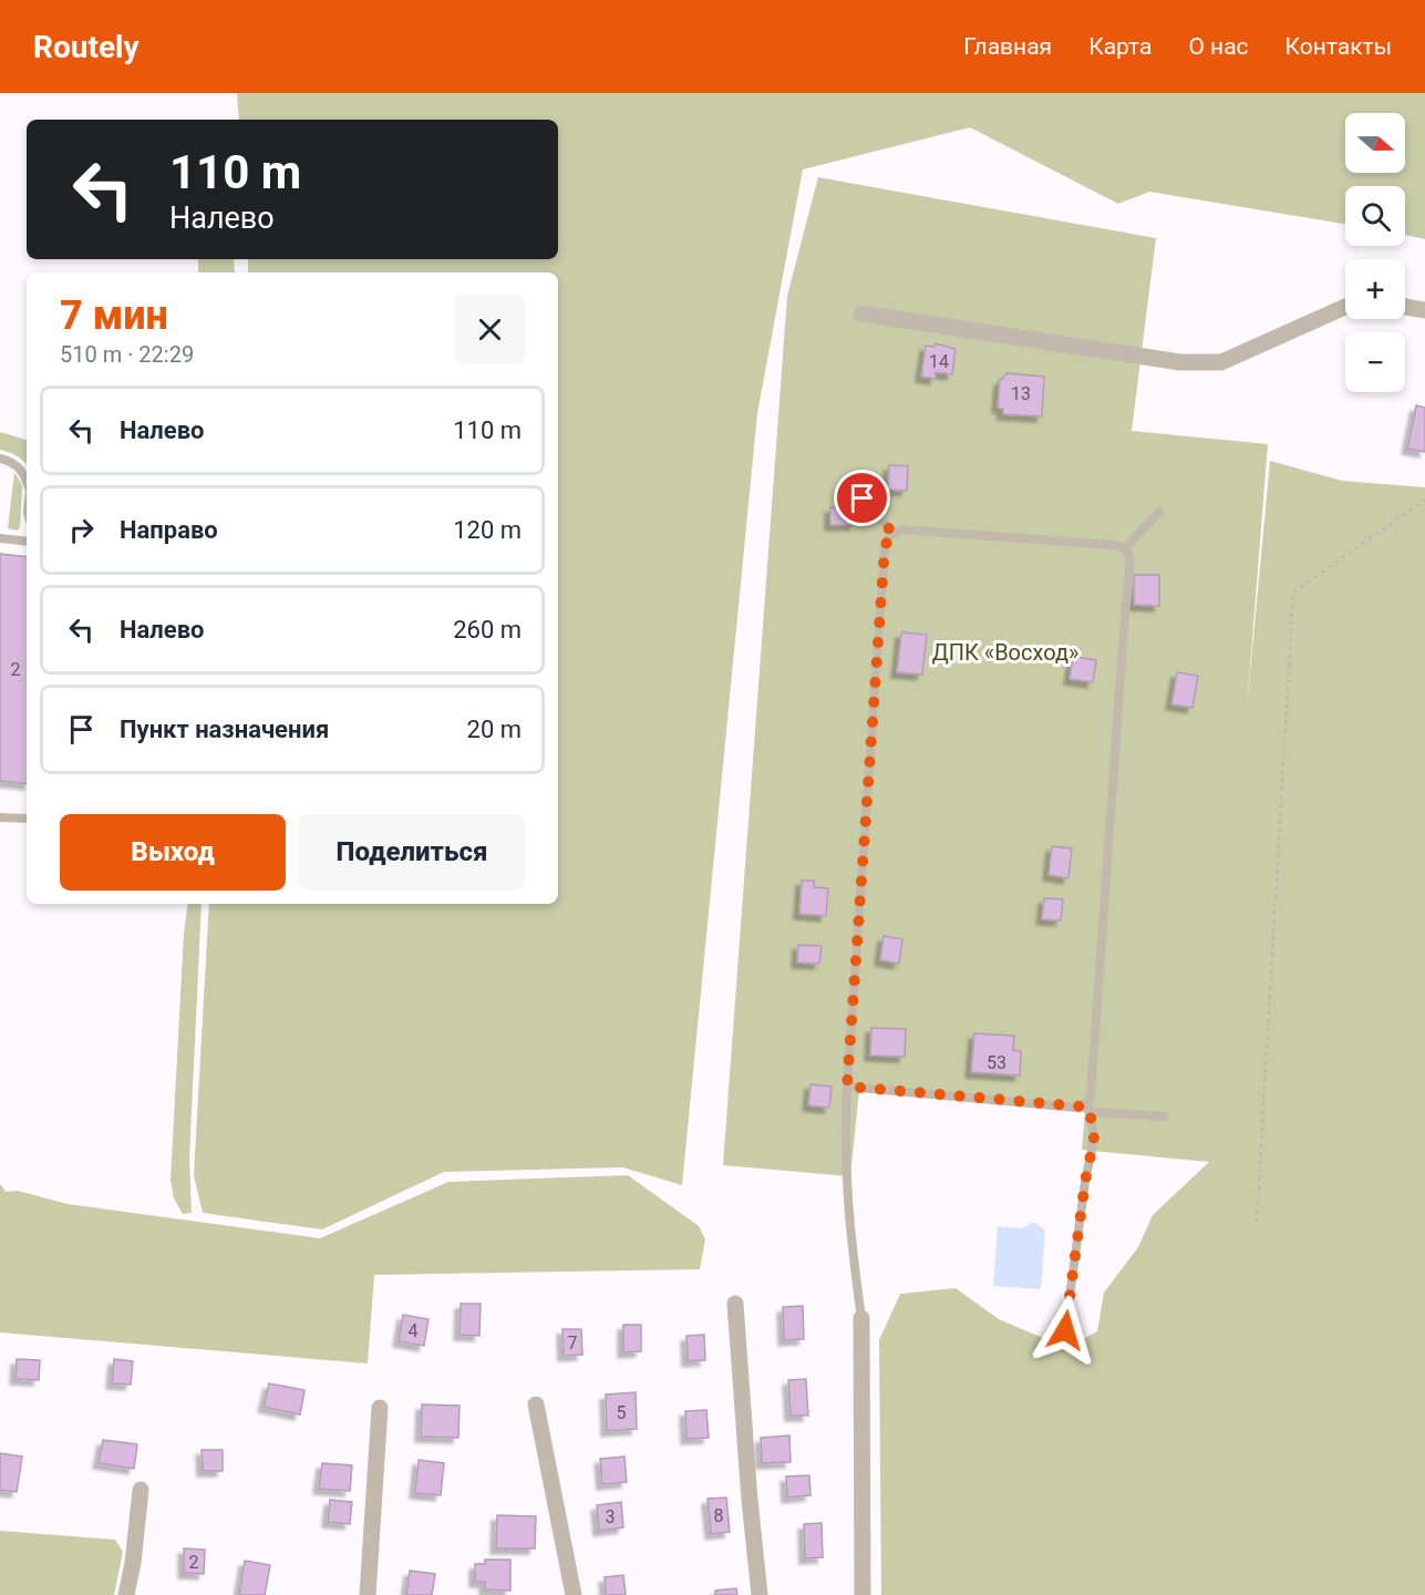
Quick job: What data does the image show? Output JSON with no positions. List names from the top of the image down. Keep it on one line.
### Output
{"parks":["ДПК «Восход»"],"house_numbers":["14","13","2","53","4","7","5","8","3","2"],"north":"right","page":{"header":"Routely","nav":["Главная","Карта","О нас","Контакты"],"map_buttons":["+","−"],"turn":["110 m","Налево"],"heading":["7 мин","510 m · 22:29"],"list":[{"name":"Налево","value":"110 m"},{"name":"Направо","value":"120 m"},{"name":"Налево","value":"260 m"},{"name":"Пункт назначения","value":"20 m"}],"buttons":["Выход","Поделиться"]}}
